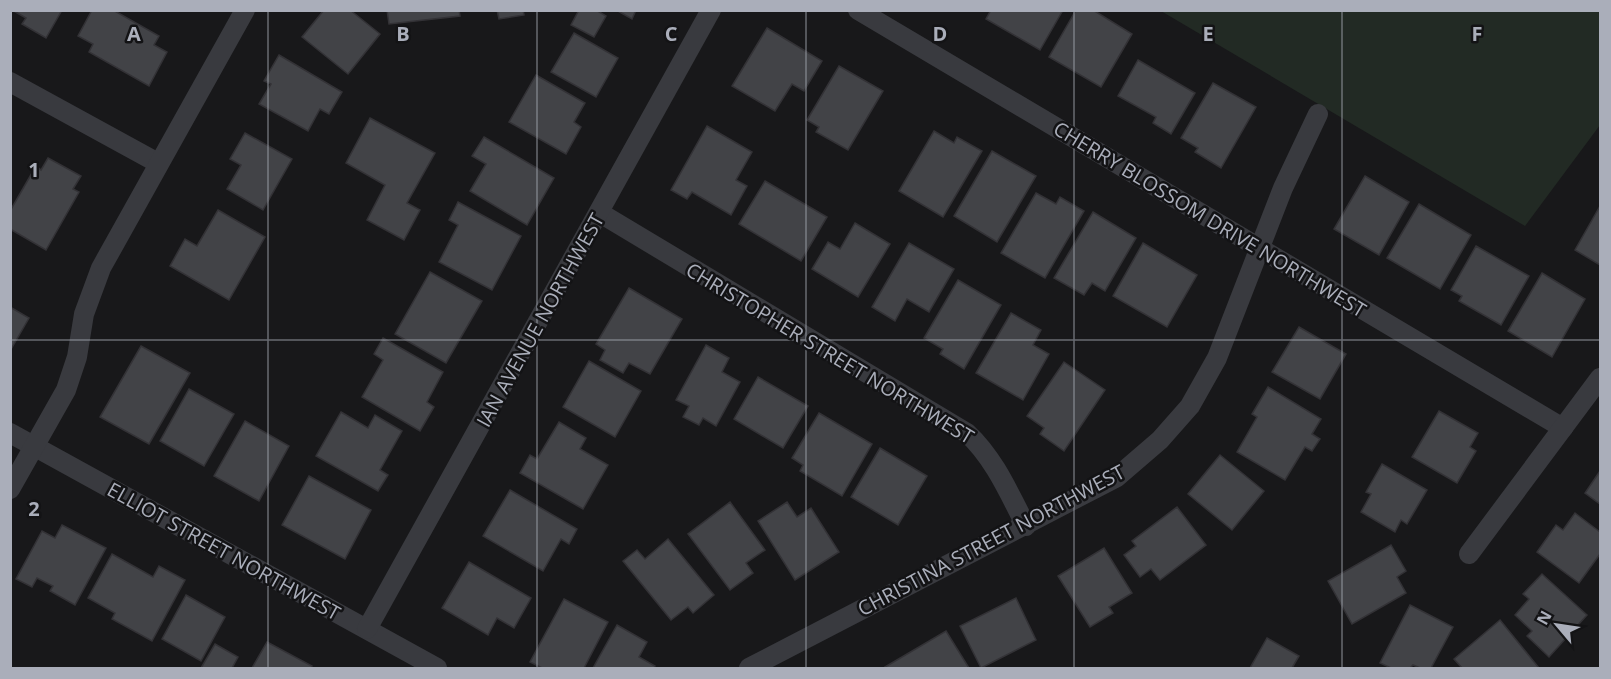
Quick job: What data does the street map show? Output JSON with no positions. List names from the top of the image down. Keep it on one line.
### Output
{"streets":{"street":["CHERRY BLOSSOM DRIVE NORTHWEST","IAN AVENUE NORTHWEST","CHRISTOPHER STREET NORTHWEST","CHRISTINA STREET NORTHWEST","ELLIOT STREET NORTHWEST"]},"crossings":[["CHERRY BLOSSOM DRIVE NORTHWEST","CHRISTINA STREET NORTHWEST"],["IAN AVENUE NORTHWEST","CHRISTOPHER STREET NORTHWEST"],["IAN AVENUE NORTHWEST","ELLIOT STREET NORTHWEST"],["CHRISTOPHER STREET NORTHWEST","CHRISTINA STREET NORTHWEST"]],"north":"top left","grid":{"columns":["A","B","C","D","E","F"],"rows":["1","2"]}}
